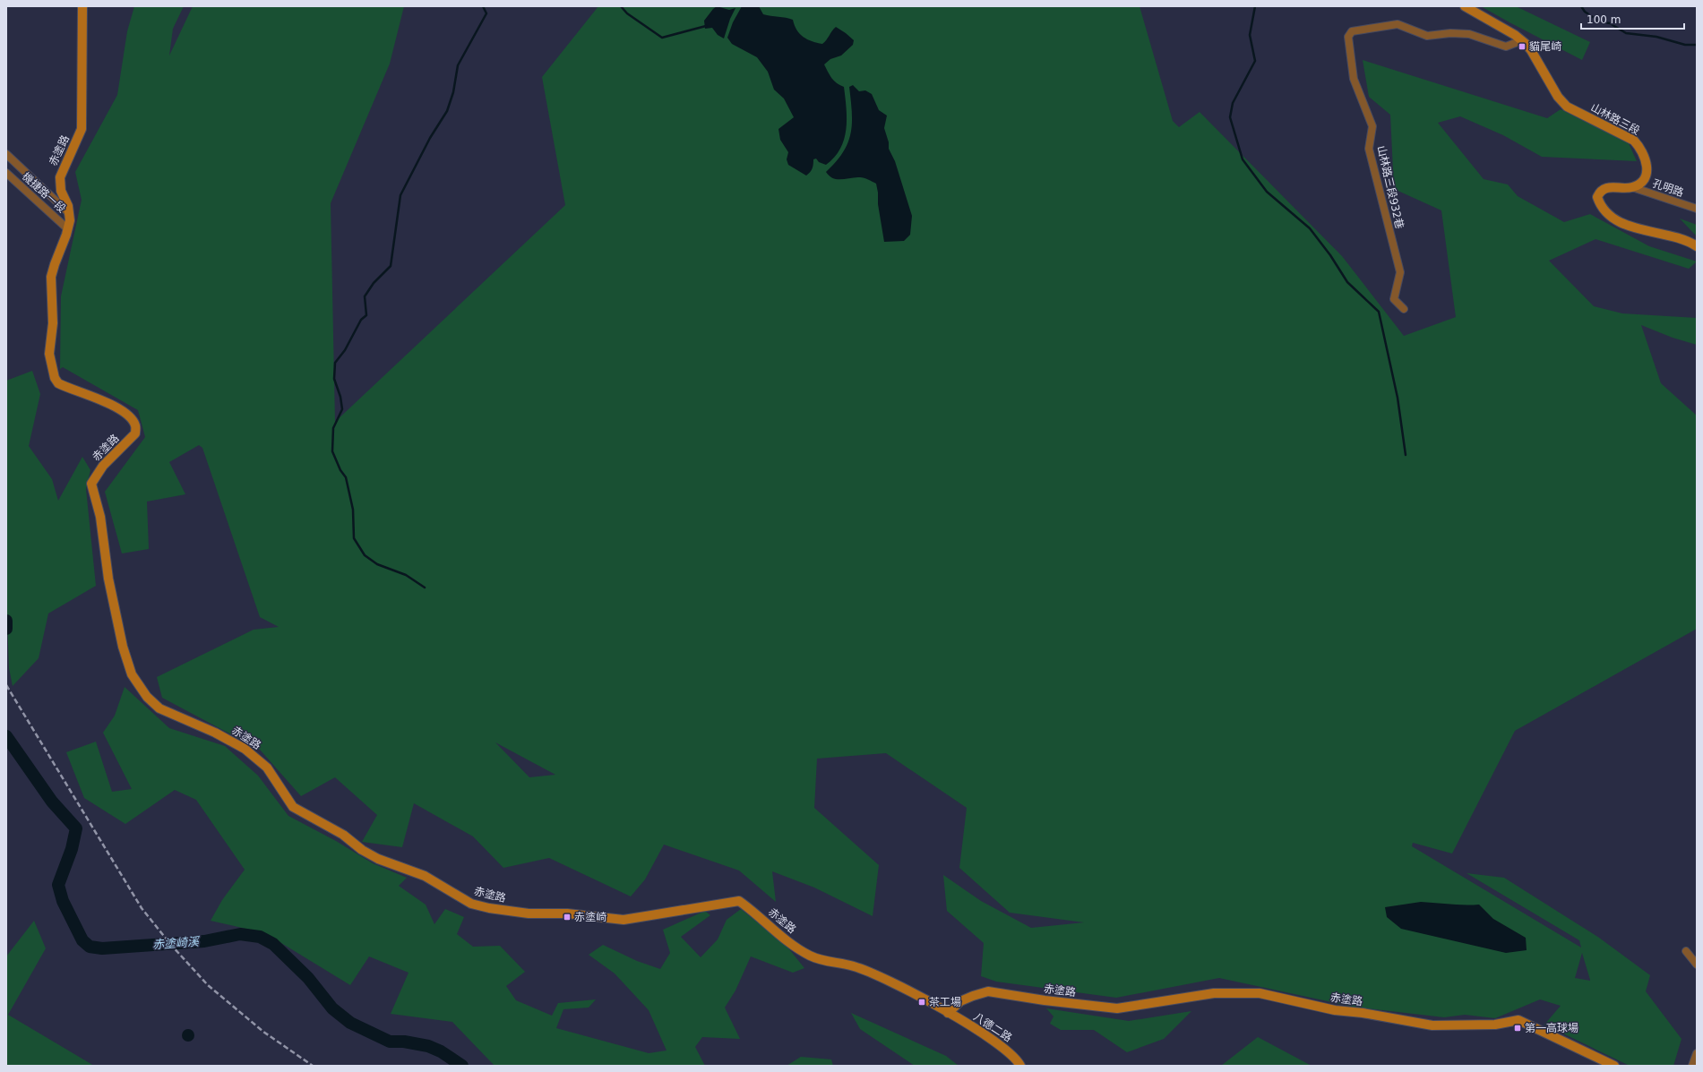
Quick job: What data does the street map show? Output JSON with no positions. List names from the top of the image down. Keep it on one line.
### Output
{"streets":{"street":["山林路三段","赤塗路","山林路三段932巷","孔明路","機捷路一段","八德二路"]},"crossings":[["山林路三段","山林路三段932巷"],["山林路三段","孔明路"],["赤塗路","機捷路一段"],["赤塗路","八德二路"]],"water":["赤塗崎溪"],"places":{"transit":["貓尾崎","赤塗崎","茶工場","第一高球場"]},"scale_bar":"100 m"}
